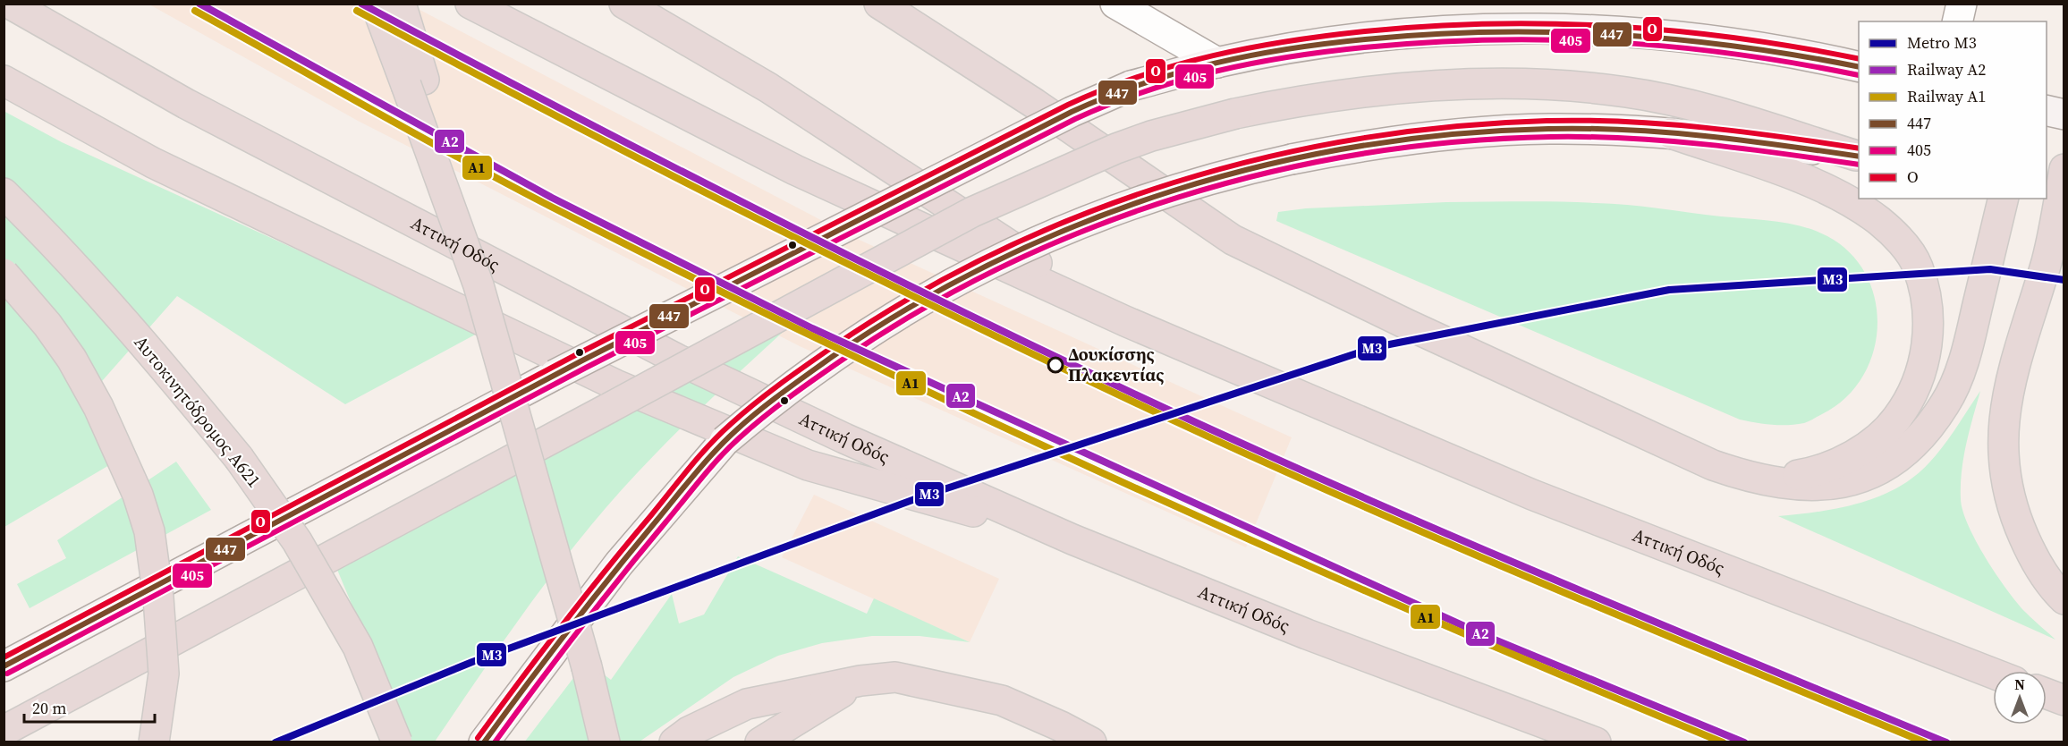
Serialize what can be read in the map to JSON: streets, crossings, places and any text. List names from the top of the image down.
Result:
{
  "streets": {
    "highway": ["Αττική Οδός", "Αυτοκινητόδρομος Α621"]
  },
  "places": ["Δουκίσσης Πλακεντίας"],
  "lines": [
    "rail line A2",
    "rail line A1",
    "transit line Ο",
    "transit line 447",
    "transit line 405",
    "metro line Μ3"
  ],
  "legend": [
    "Metro Μ3",
    "Railway A2",
    "Railway A1",
    "447",
    "405",
    "Ο"
  ],
  "scale_bar": "20 m",
  "north": "top"
}
